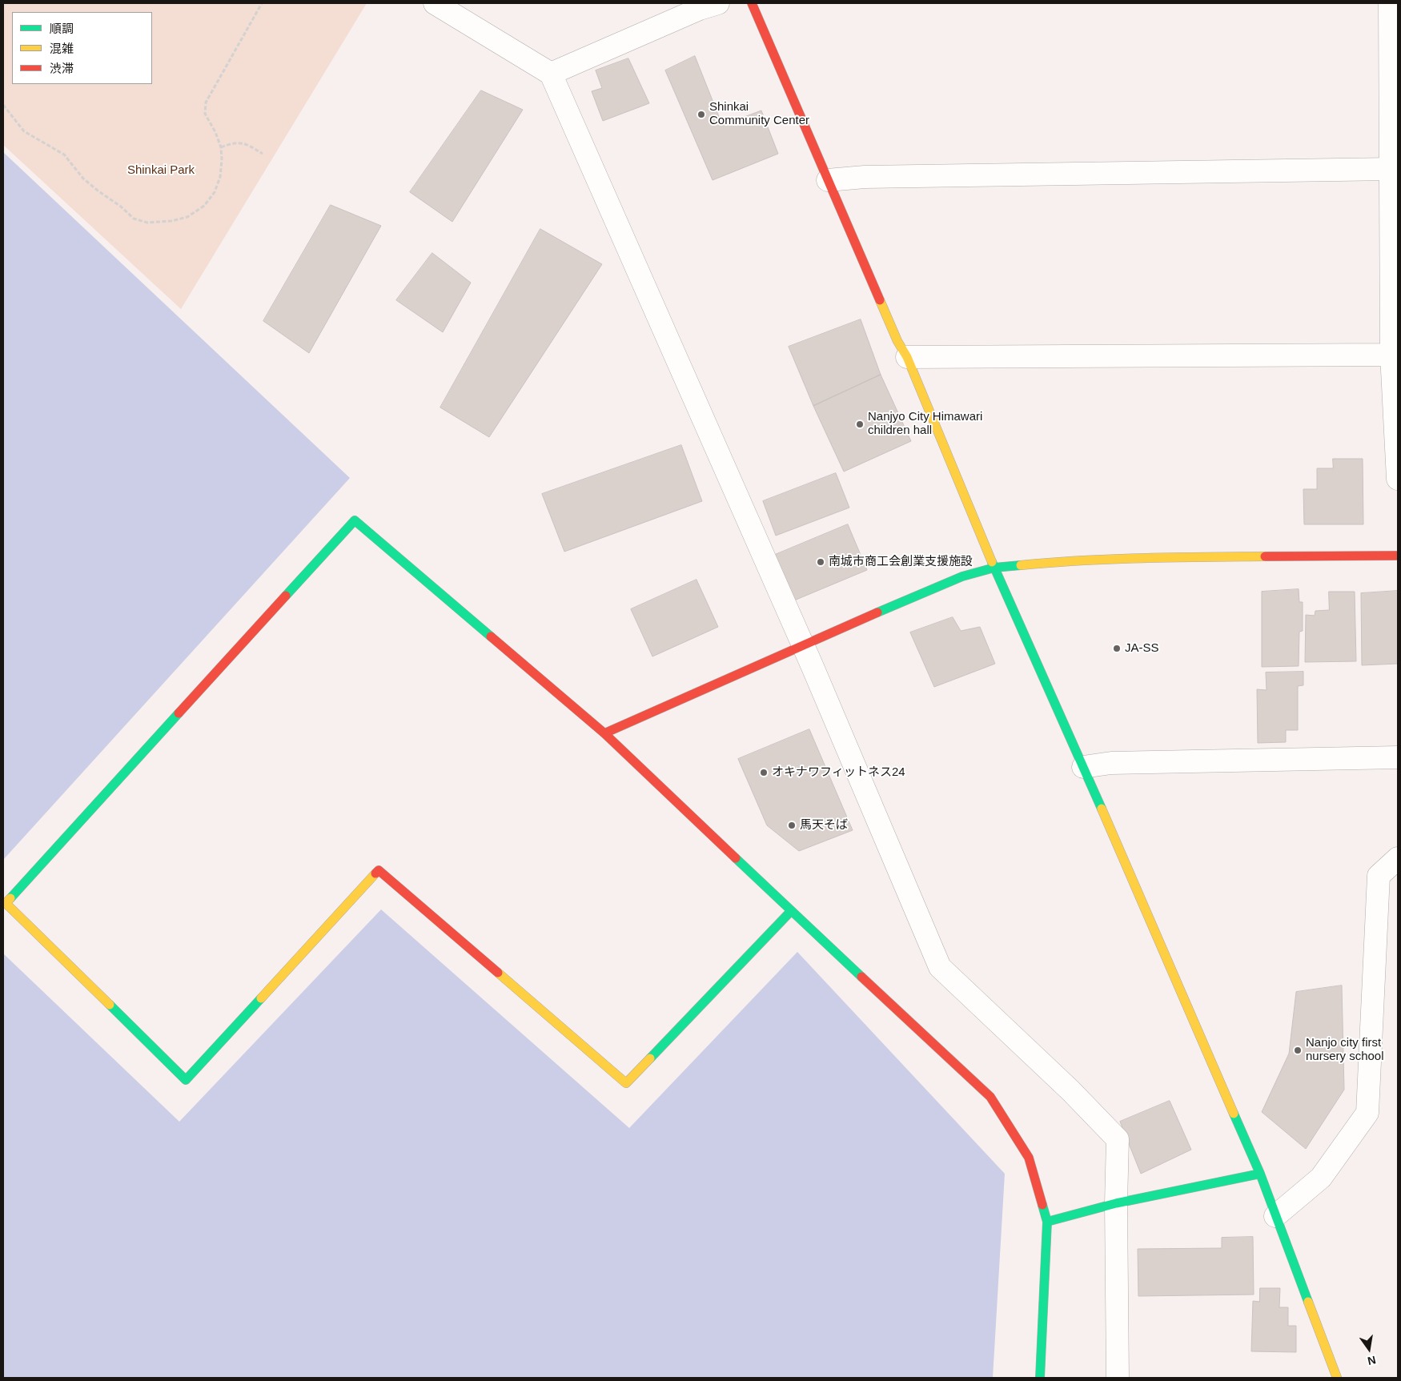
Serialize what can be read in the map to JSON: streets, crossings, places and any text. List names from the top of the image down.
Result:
{
  "parks": ["Shinkai Park"],
  "places": [
    "Shinkai Community Center",
    "Nanjyo City Himawari children hall",
    "南城市商工会創業支援施設",
    "JA-SS",
    "オキナワフィットネス24",
    "馬天そば",
    "Nanjo city first nursery school"
  ],
  "legend": ["順調", "混雑", "渋滞"],
  "north": "bottom"
}
